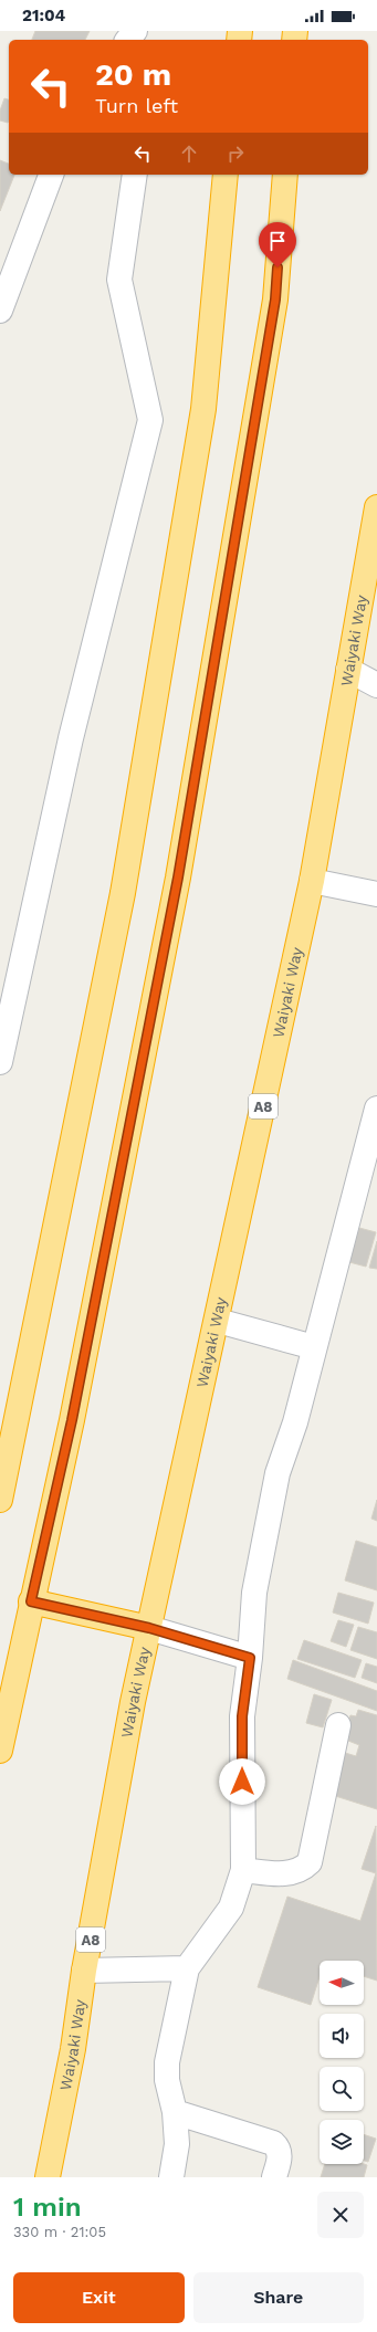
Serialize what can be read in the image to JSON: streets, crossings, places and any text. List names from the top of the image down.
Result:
{
  "streets": {
    "highway": ["Waiyaki Way", "A8"]
  },
  "north": "left",
  "page": {
    "status": "21:04",
    "turn": ["20 m", "Turn left"],
    "heading": ["1 min", "330 m · 21:05"],
    "buttons": ["Exit", "Share"]
  }
}
